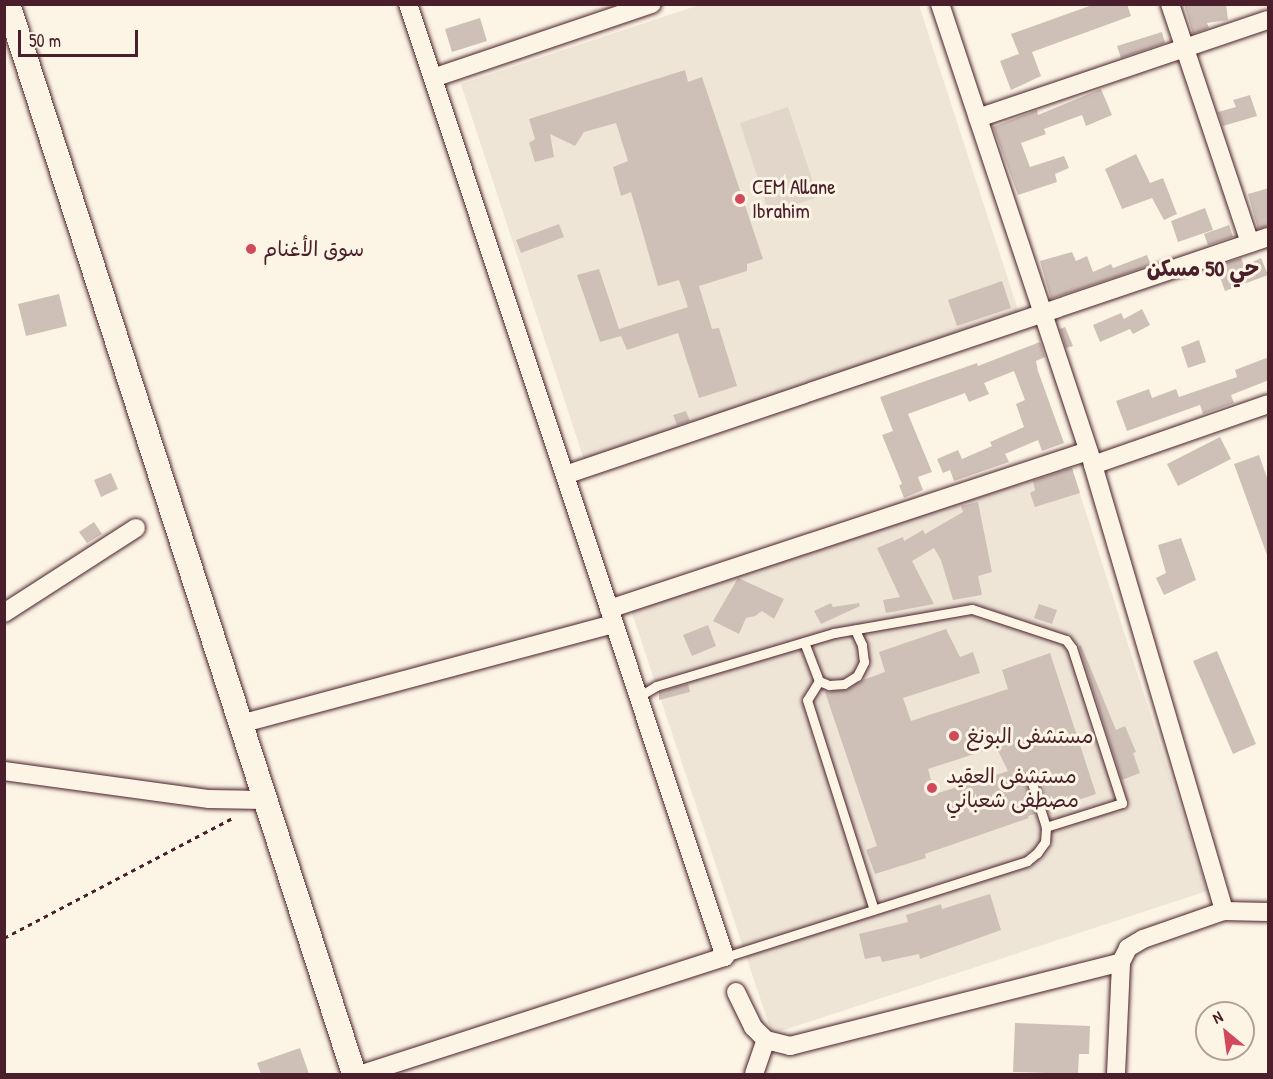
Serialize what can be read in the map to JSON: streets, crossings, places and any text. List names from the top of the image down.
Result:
{
  "districts": ["حي 50 مسكن"],
  "places": [
    "CEM Allane Ibrahim",
    "سوق الأغنام",
    "مستشفى البونغ",
    "مستشفى العقيد مصطفى شعباني"
  ],
  "scale_bar": "50 m",
  "north": "top left"
}
